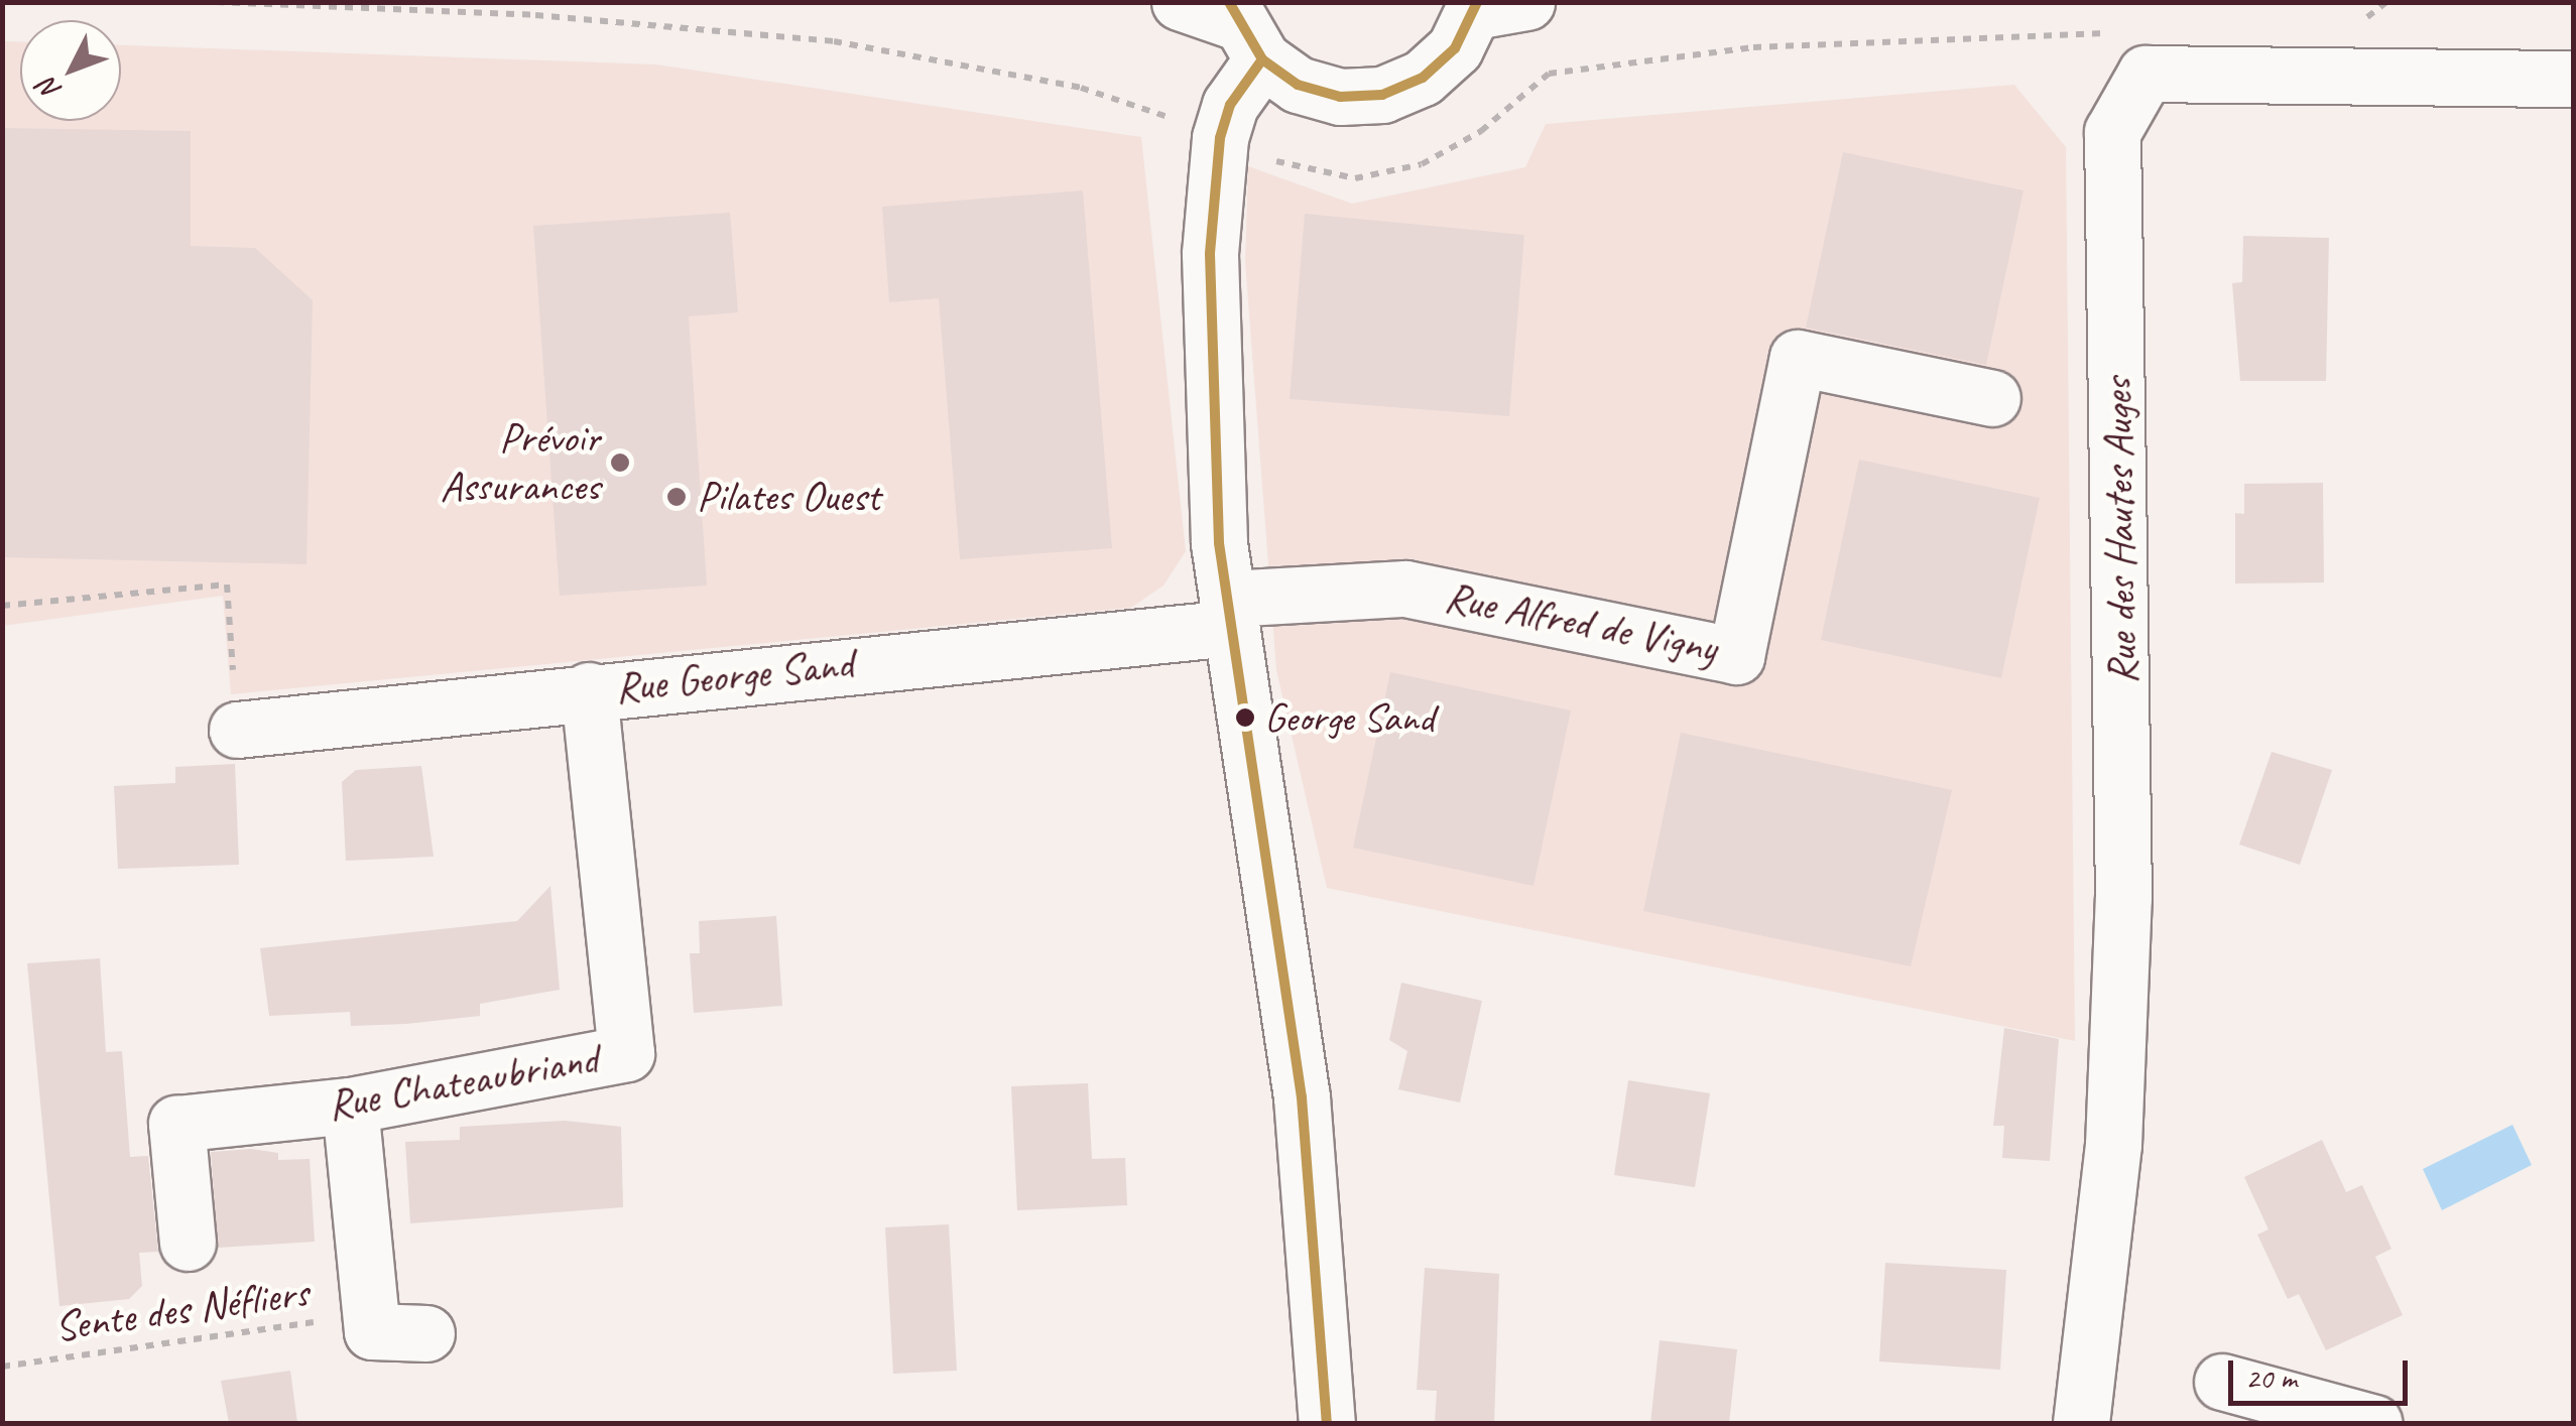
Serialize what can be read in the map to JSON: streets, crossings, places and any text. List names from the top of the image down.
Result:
{
  "streets": {
    "street": [
      "Rue des Hautes Auges",
      "Rue Alfred de Vigny",
      "Rue George Sand",
      "Rue Chateaubriand"
    ],
    "path": ["Sente des Néfliers"]
  },
  "crossings": [
    ["Rue Alfred de Vigny", "Rue George Sand"],
    ["Rue George Sand", "Rue Chateaubriand"]
  ],
  "places": ["Prévoir Assurances", "Pilates Ouest", "George Sand"],
  "scale_bar": "20 m",
  "north": "bottom left"
}
